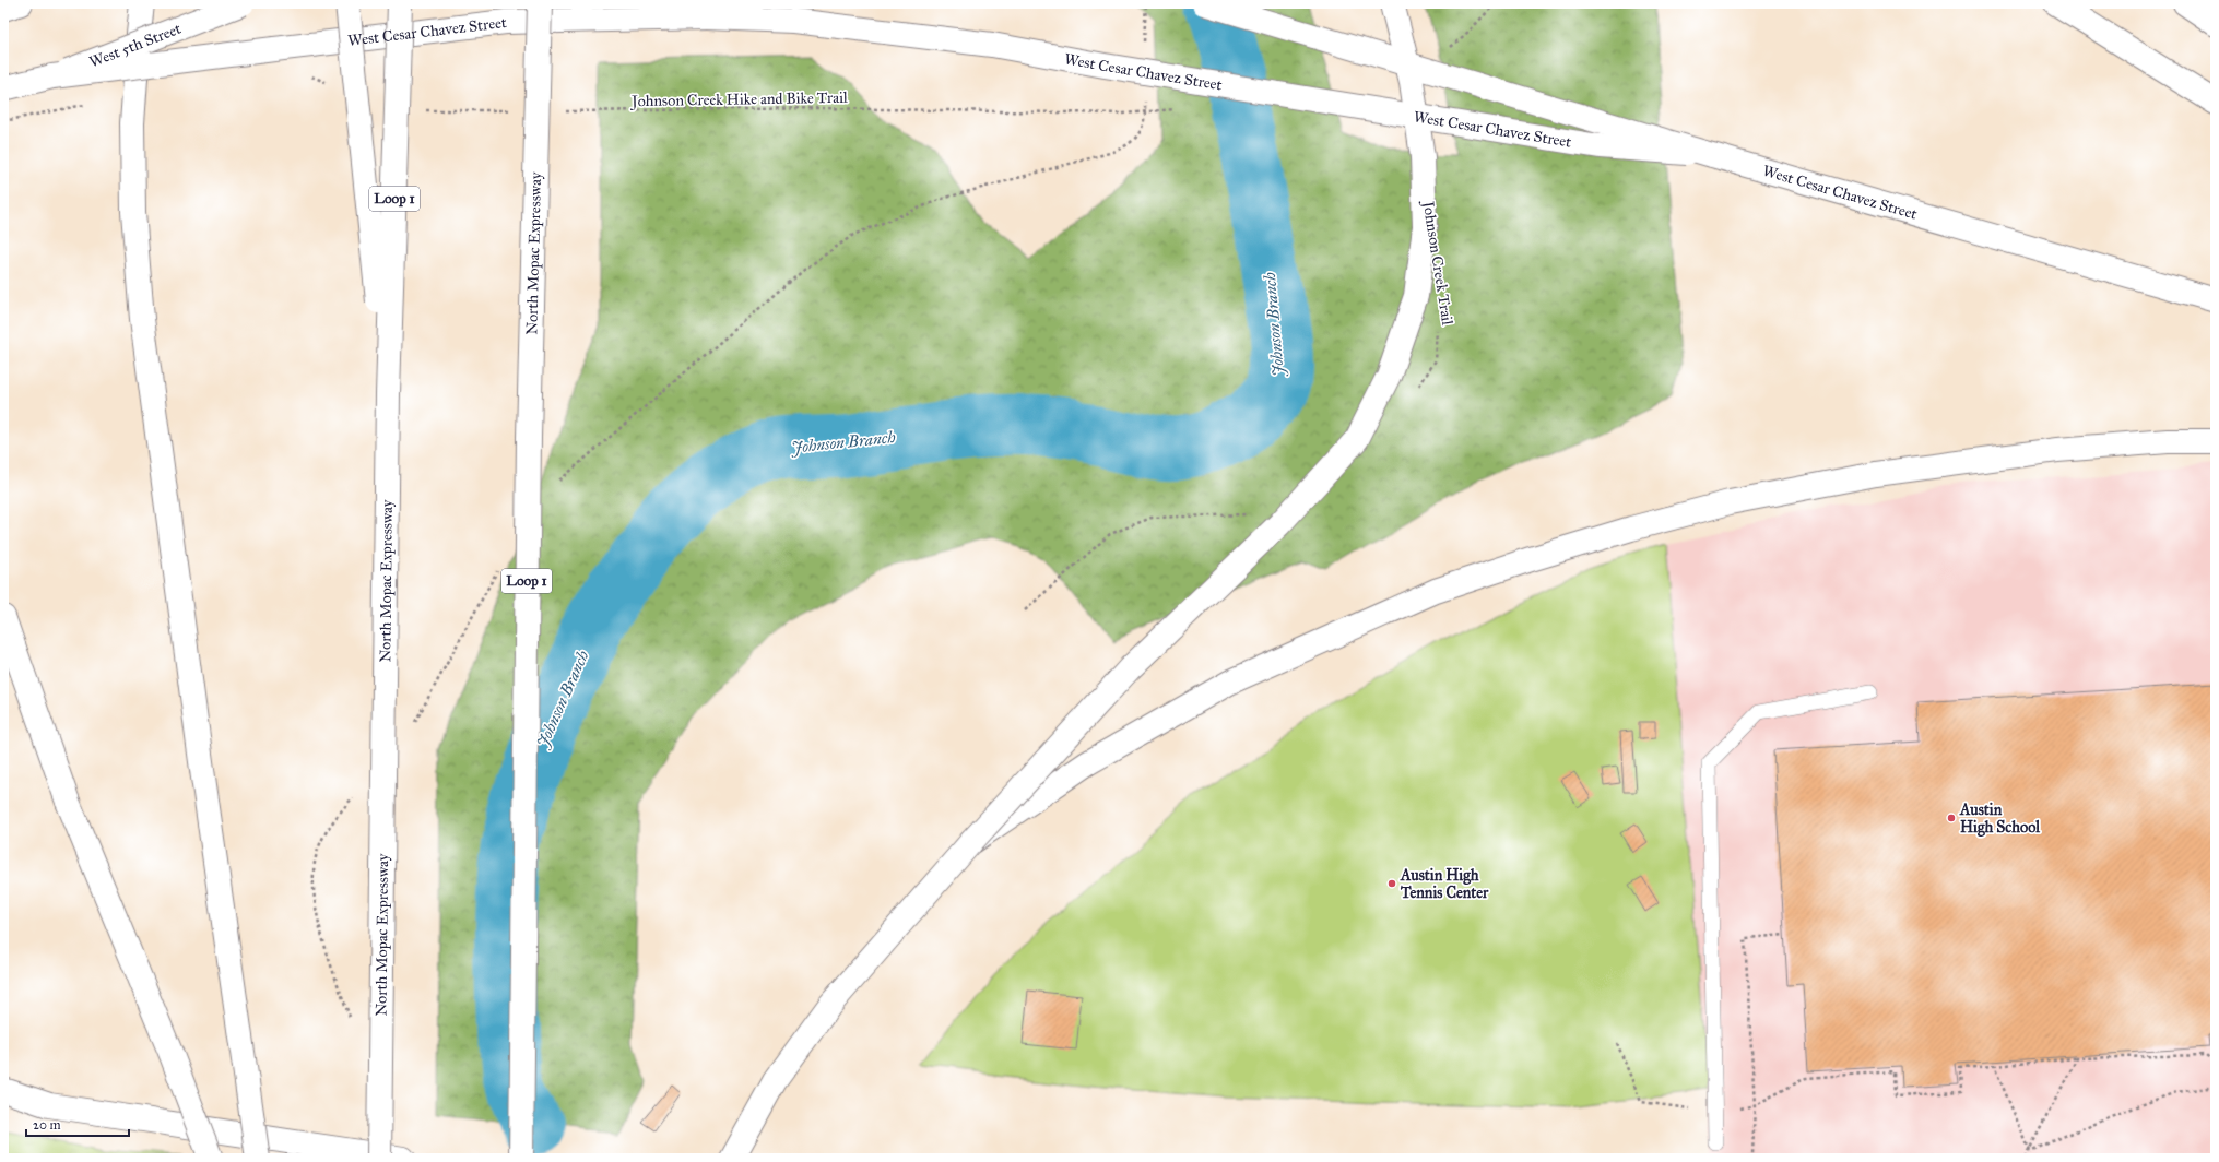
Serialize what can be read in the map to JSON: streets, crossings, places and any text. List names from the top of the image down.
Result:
{
  "streets": {
    "main road": [
      "West Cesar Chavez Street",
      "West 5th Street",
      "Loop 1",
      "North Mopac Expressway"
    ],
    "path": ["Johnson Creek Hike and Bike Trail", "Johnson Creek Trail"]
  },
  "crossings": [
    ["West Cesar Chavez Street", "West 5th Street"]
  ],
  "water": ["Johnson Branch"],
  "places": ["Austin High School", "Austin High Tennis Center"],
  "scale_bar": "20 m"
}
